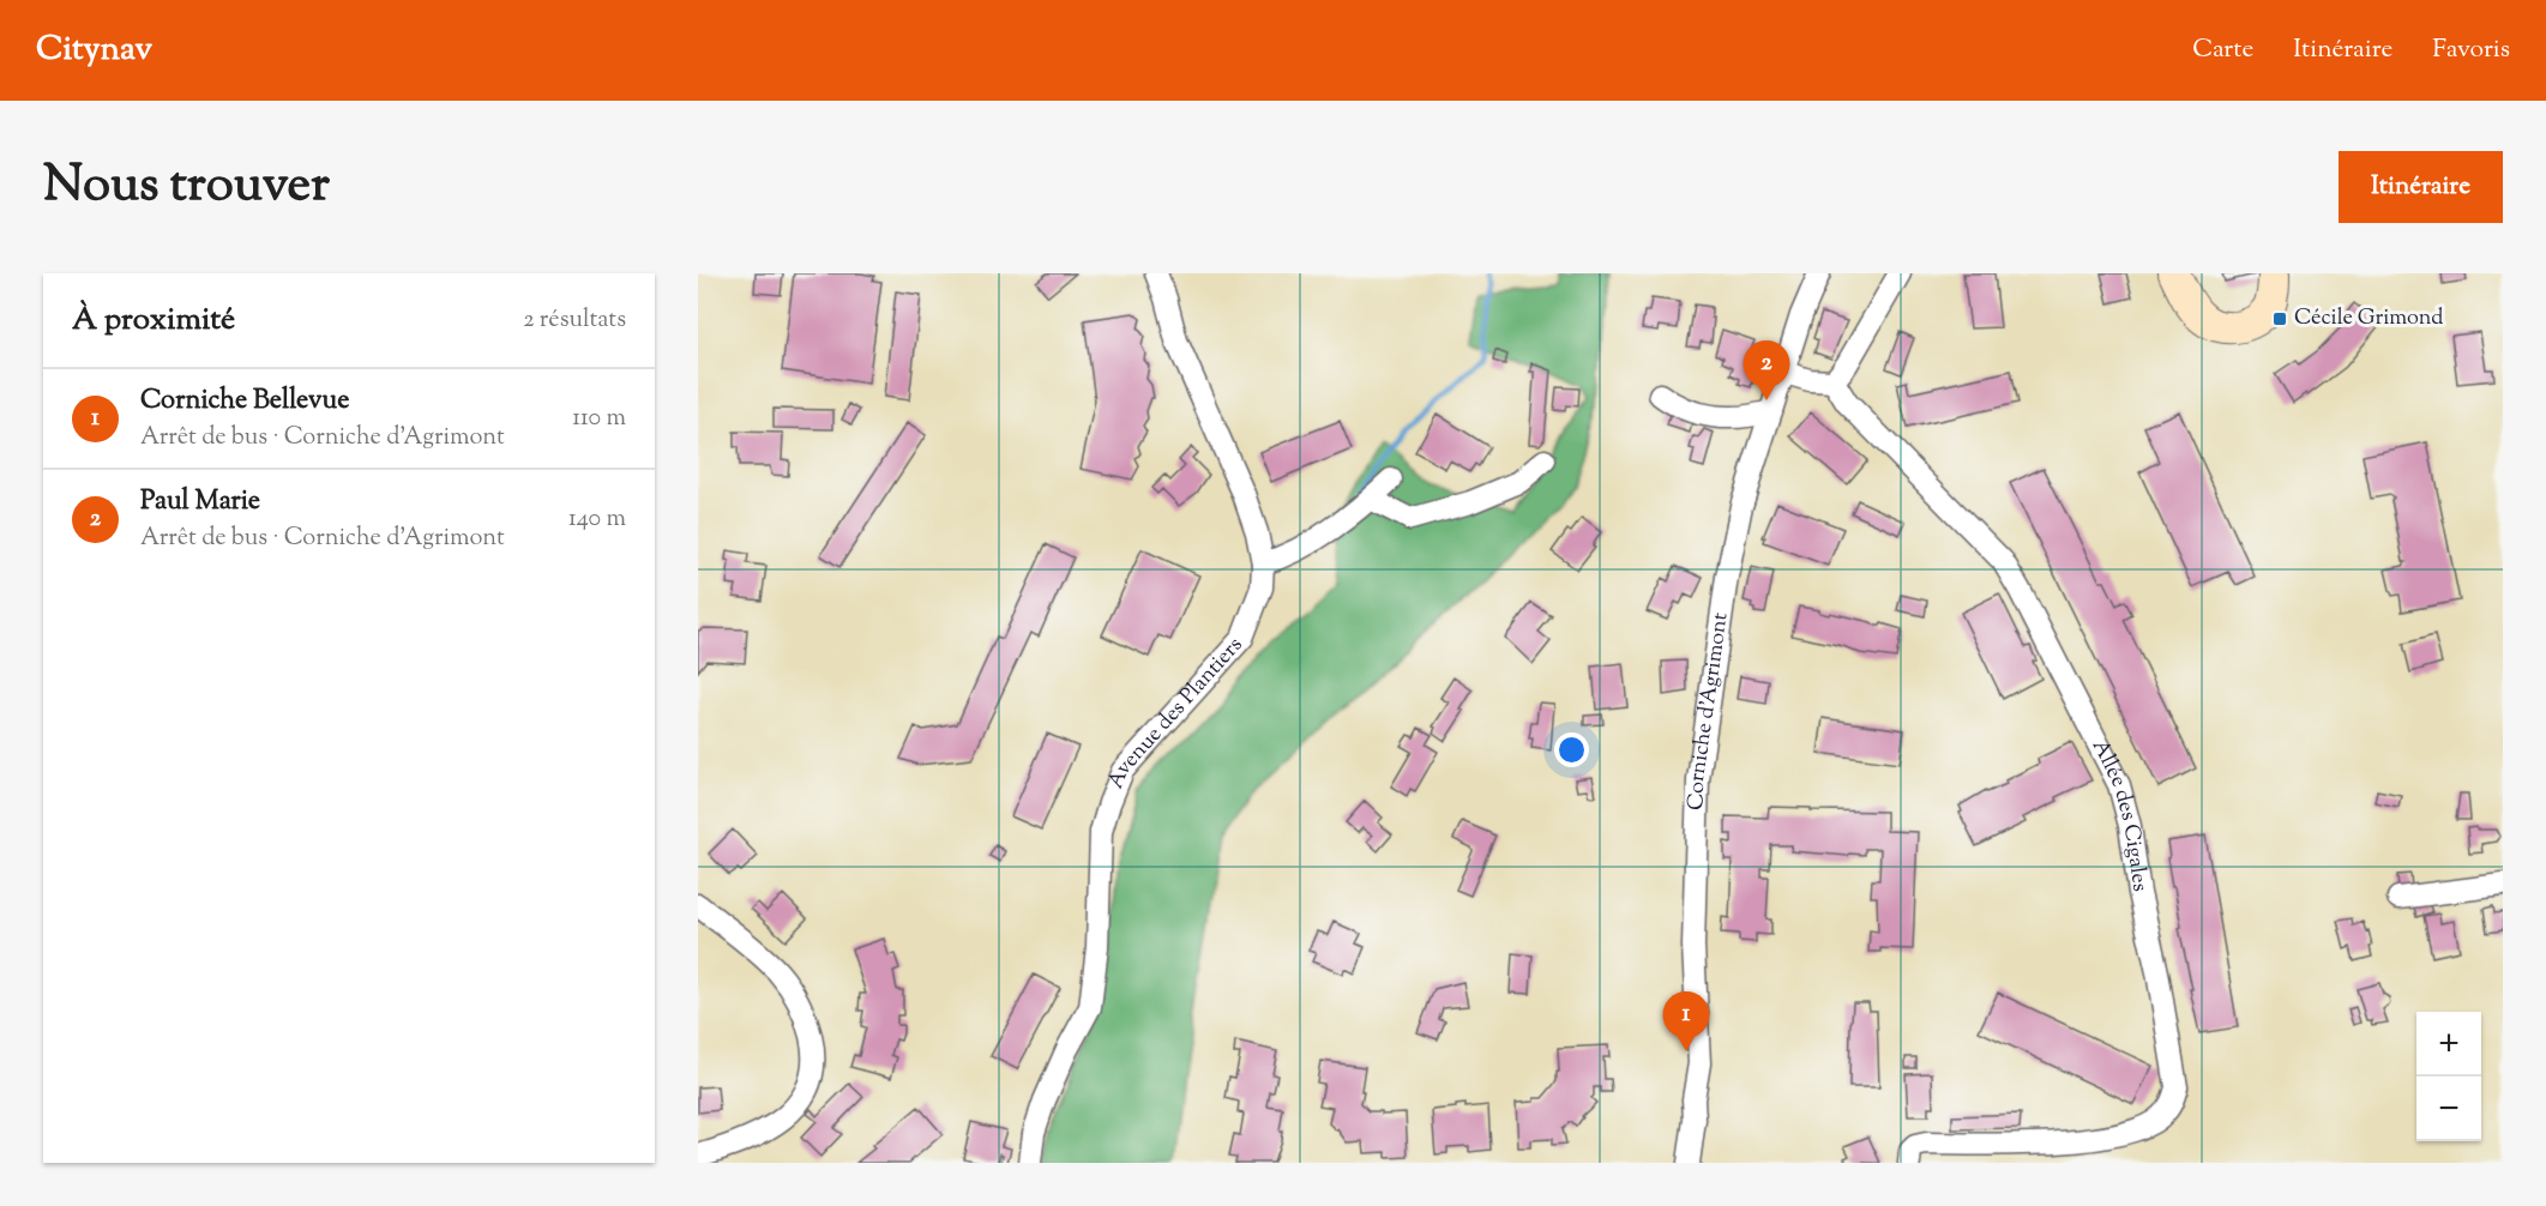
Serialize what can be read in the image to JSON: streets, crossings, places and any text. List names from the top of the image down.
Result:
{
  "streets": {
    "street": ["Corniche d'Agrimont", "Avenue des Plantiers", "Allée des Cigales"]
  },
  "places": {
    "transit": ["Cécile Grimond"]
  },
  "page": {
    "header": "Citynav",
    "nav": ["Carte", "Itinéraire", "Favoris"],
    "title": "Nous trouver",
    "buttons": "Itinéraire",
    "heading": ["À proximité", "2 résultats"],
    "pins": ["2", "1"],
    "list": [
      {
        "mark": "1",
        "name": "Corniche Bellevue",
        "note": "Arrêt de bus · Corniche d'Agrimont",
        "value": "110 m"
      },
      {
        "mark": "2",
        "name": "Paul Marie",
        "note": "Arrêt de bus · Corniche d'Agrimont",
        "value": "140 m"
      }
    ],
    "map_buttons": ["+", "−"]
  }
}
